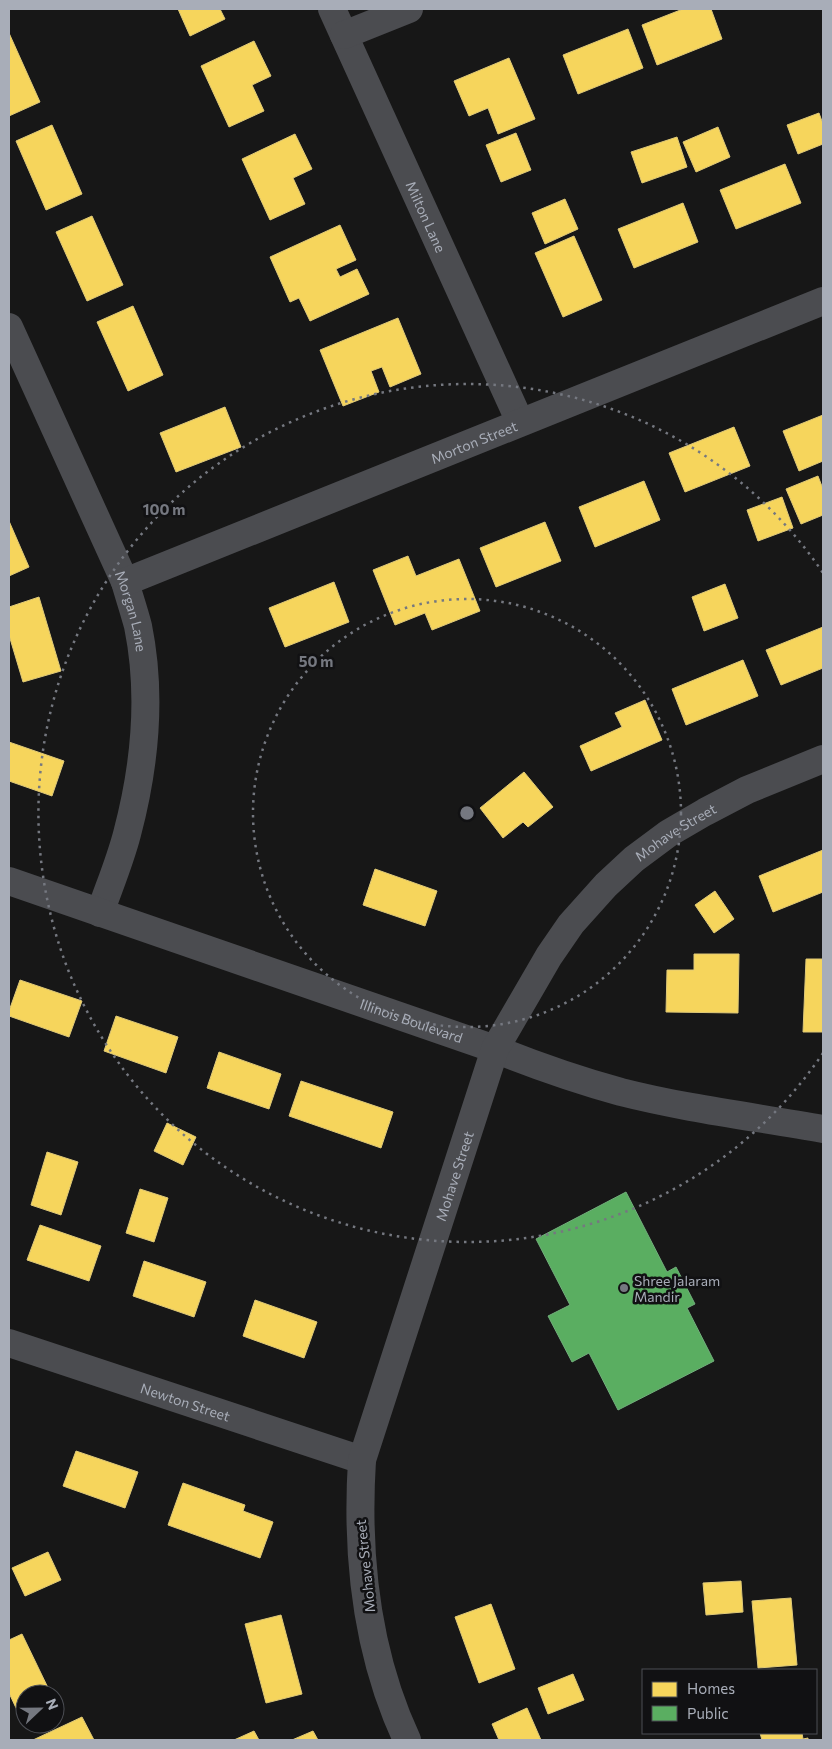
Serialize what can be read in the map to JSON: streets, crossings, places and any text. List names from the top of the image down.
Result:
{
  "streets": {
    "street": [
      "Milton Lane",
      "Morton Street",
      "Morgan Lane",
      "Mohave Street",
      "Illinois Boulevard",
      "Newton Street"
    ]
  },
  "crossings": [
    ["Milton Lane", "Morton Street"],
    ["Morton Street", "Morgan Lane"],
    ["Morgan Lane", "Illinois Boulevard"],
    ["Mohave Street", "Illinois Boulevard"],
    ["Mohave Street", "Newton Street"]
  ],
  "places": ["Shree Jalaram Mandir"],
  "legend": ["Homes", "Public"],
  "north": "right",
  "rings": ["100 m", "50 m"]
}
